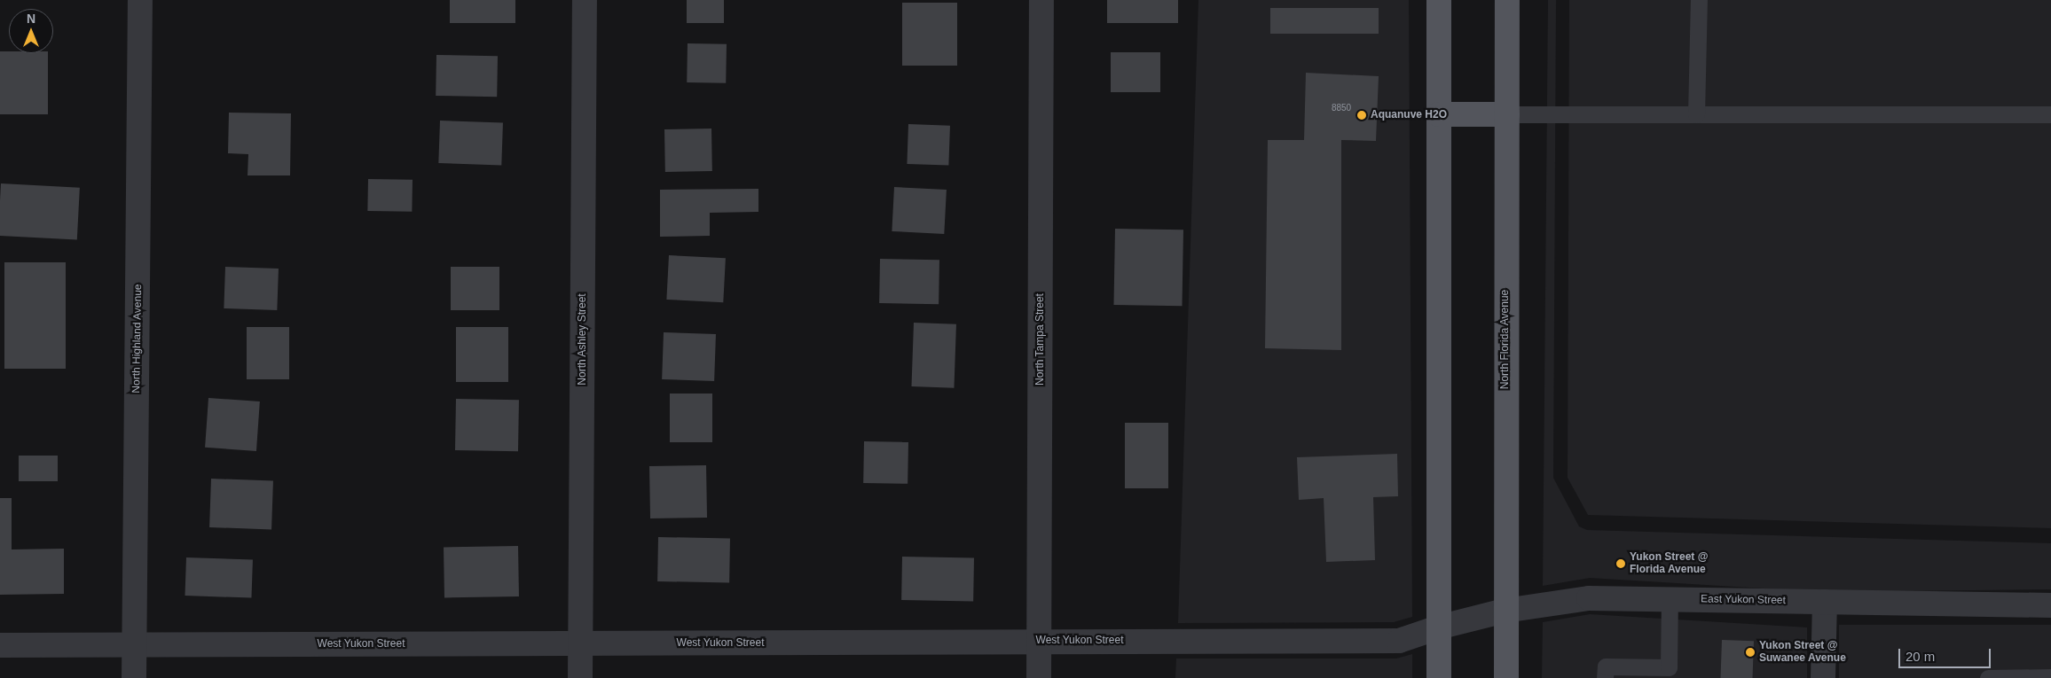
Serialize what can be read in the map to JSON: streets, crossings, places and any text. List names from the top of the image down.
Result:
{
  "streets": {
    "main road": ["North Florida Avenue"],
    "street": [
      "North Highland Avenue",
      "North Ashley Street",
      "North Tampa Street",
      "East Yukon Street",
      "West Yukon Street"
    ]
  },
  "crossings": [
    ["North Highland Avenue", "West Yukon Street"],
    ["North Ashley Street", "West Yukon Street"],
    ["North Tampa Street", "West Yukon Street"],
    ["North Florida Avenue", "East Yukon Street"],
    ["East Yukon Street", "West Yukon Street"]
  ],
  "places": ["Aquanuve H2O", "Yukon Street @ Florida Avenue", "Yukon Street @ Suwanee Avenue"],
  "house_numbers": ["8850"],
  "scale_bar": "20 m",
  "north": "top"
}
